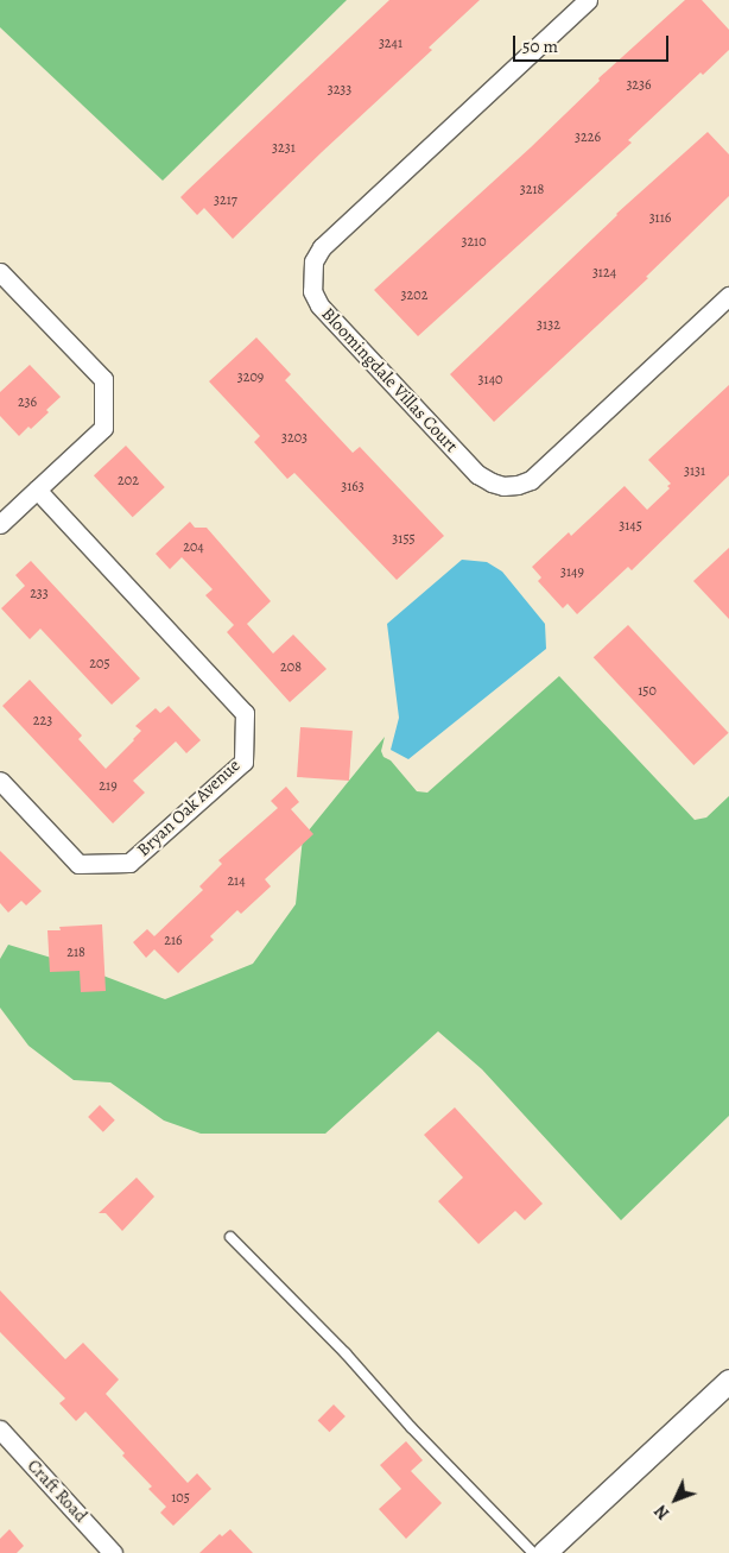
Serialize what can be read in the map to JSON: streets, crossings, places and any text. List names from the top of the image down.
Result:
{
  "streets": {
    "street": ["Bloomingdale Villas Court", "Bryan Oak Avenue", "Craft Road"]
  },
  "house_numbers": [
    "3241",
    "3236",
    "3233",
    "3226",
    "3231",
    "3218",
    "3217",
    "3116",
    "3210",
    "3124",
    "3202",
    "3132",
    "3209",
    "3140",
    "236",
    "3203",
    "3131",
    "202",
    "3163",
    "3145",
    "3155",
    "204",
    "3149",
    "233",
    "205",
    "208",
    "150",
    "223",
    "219",
    "214",
    "216",
    "218",
    "105"
  ],
  "scale_bar": "50 m",
  "north": "bottom left"
}
